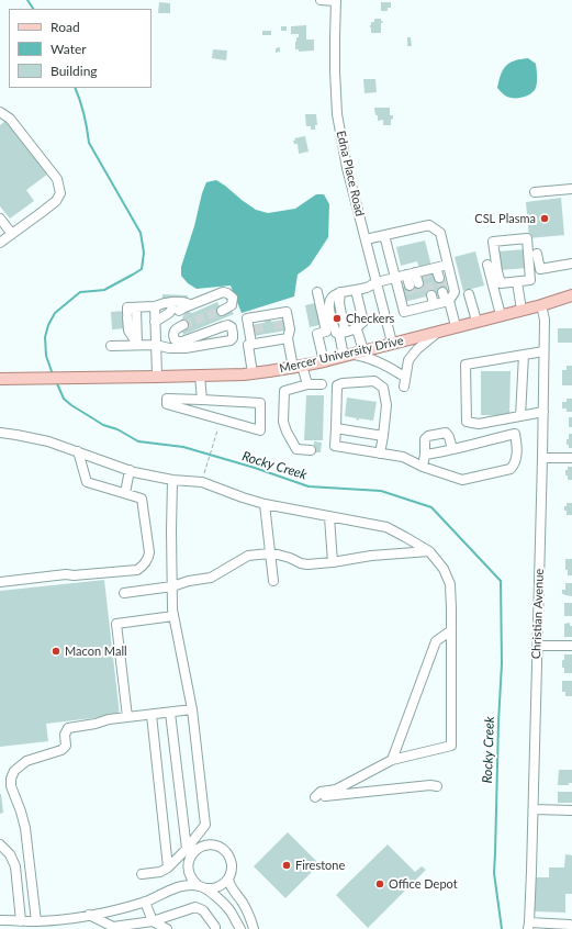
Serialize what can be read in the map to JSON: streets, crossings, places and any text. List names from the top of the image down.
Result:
{
  "streets": {
    "main road": ["Mercer University Drive"],
    "street": ["Edna Place Road", "Christian Avenue"]
  },
  "crossings": [
    ["Edna Place Road", "Mercer University Drive"],
    ["Mercer University Drive", "Christian Avenue"]
  ],
  "water": ["Rocky Creek"],
  "places": [
    "CSL Plasma",
    "Checkers",
    "Macon Mall",
    "Firestone",
    "Office Depot"
  ],
  "legend": ["Road", "Water", "Building"]
}
